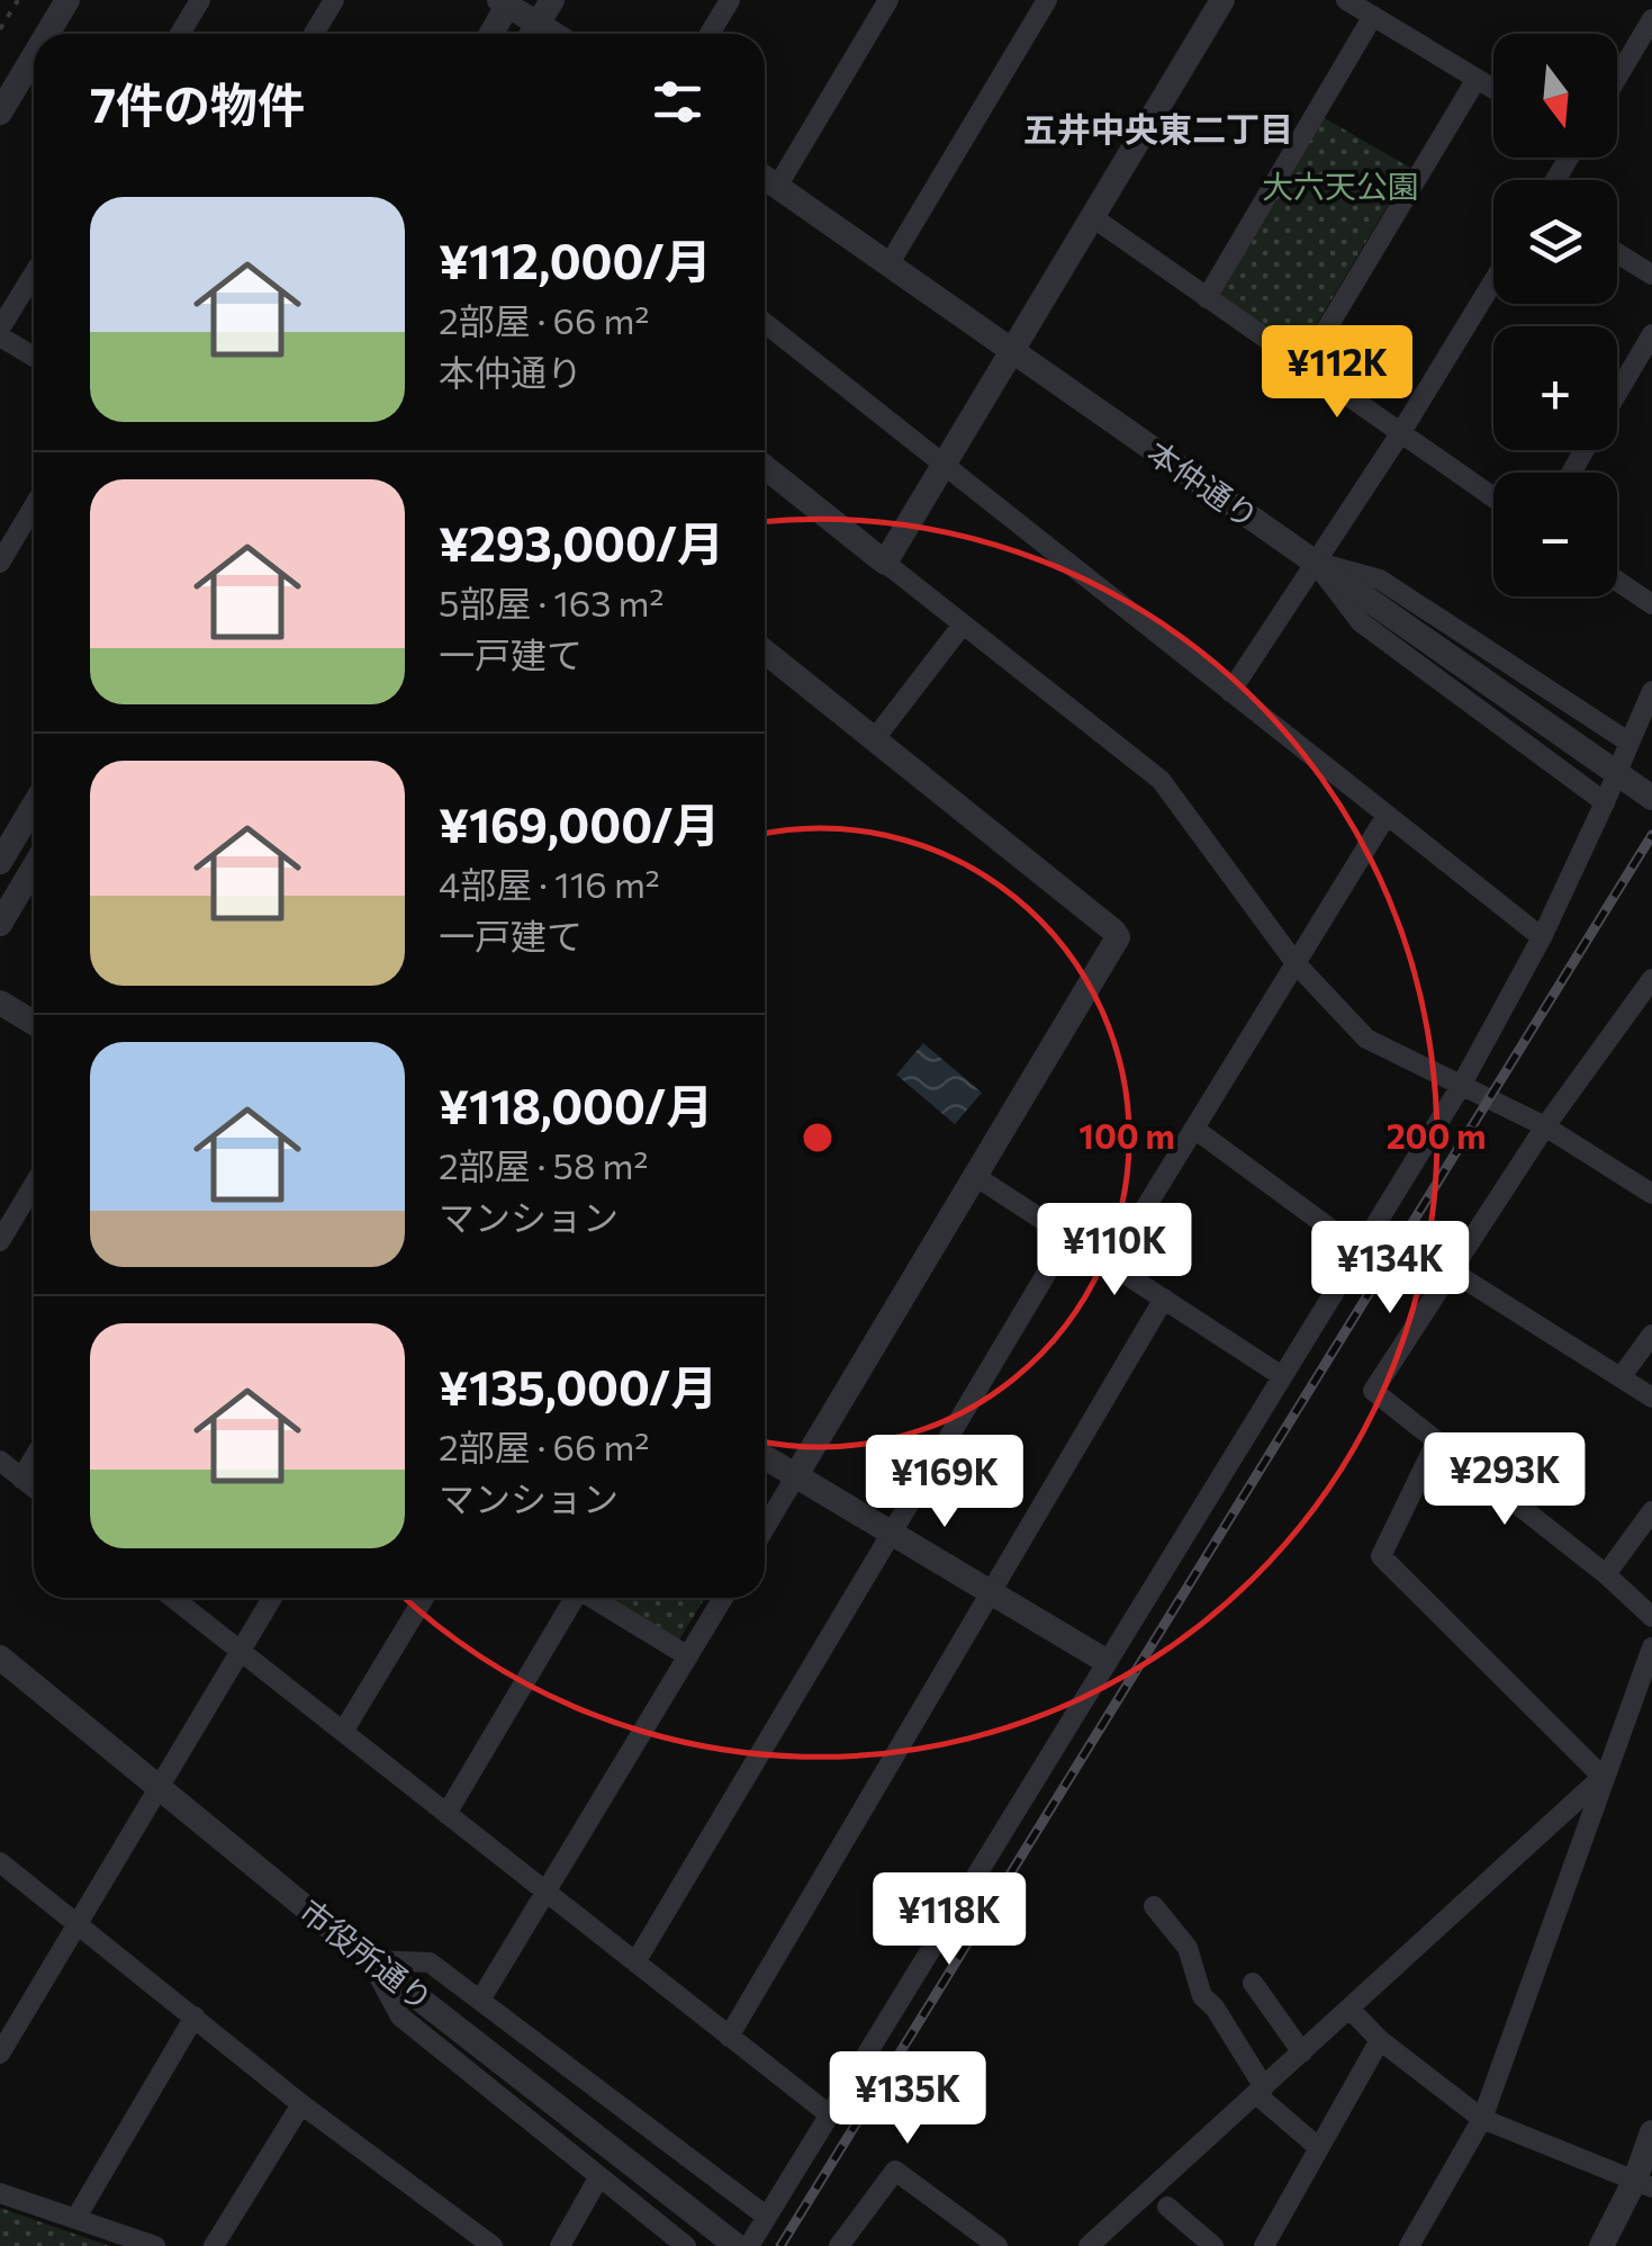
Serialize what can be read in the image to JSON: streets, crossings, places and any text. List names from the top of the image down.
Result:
{
  "streets": {
    "street": ["本仲通り", "市役所通り"]
  },
  "districts": ["五井中央東二丁目"],
  "parks": ["大六天公園"],
  "north": "bottom",
  "page": {
    "map_buttons": ["+", "−"],
    "heading": "7件の物件",
    "list": [
      {
        "name": "¥112,000/月",
        "note": "2部屋 · 66 m² · 本仲通り"
      },
      {
        "name": "¥293,000/月",
        "note": "5部屋 · 163 m² · 一戸建て"
      },
      {
        "name": "¥169,000/月",
        "note": "4部屋 · 116 m² · 一戸建て"
      },
      {
        "name": "¥118,000/月",
        "note": "2部屋 · 58 m² · マンション"
      },
      {
        "name": "¥135,000/月",
        "note": "2部屋 · 66 m² · マンション"
      }
    ],
    "price": [
      "¥112K",
      "¥110K",
      "¥134K",
      "¥293K",
      "¥169K",
      "¥118K",
      "¥135K"
    ]
  },
  "rings": ["100 m", "200 m"]
}
